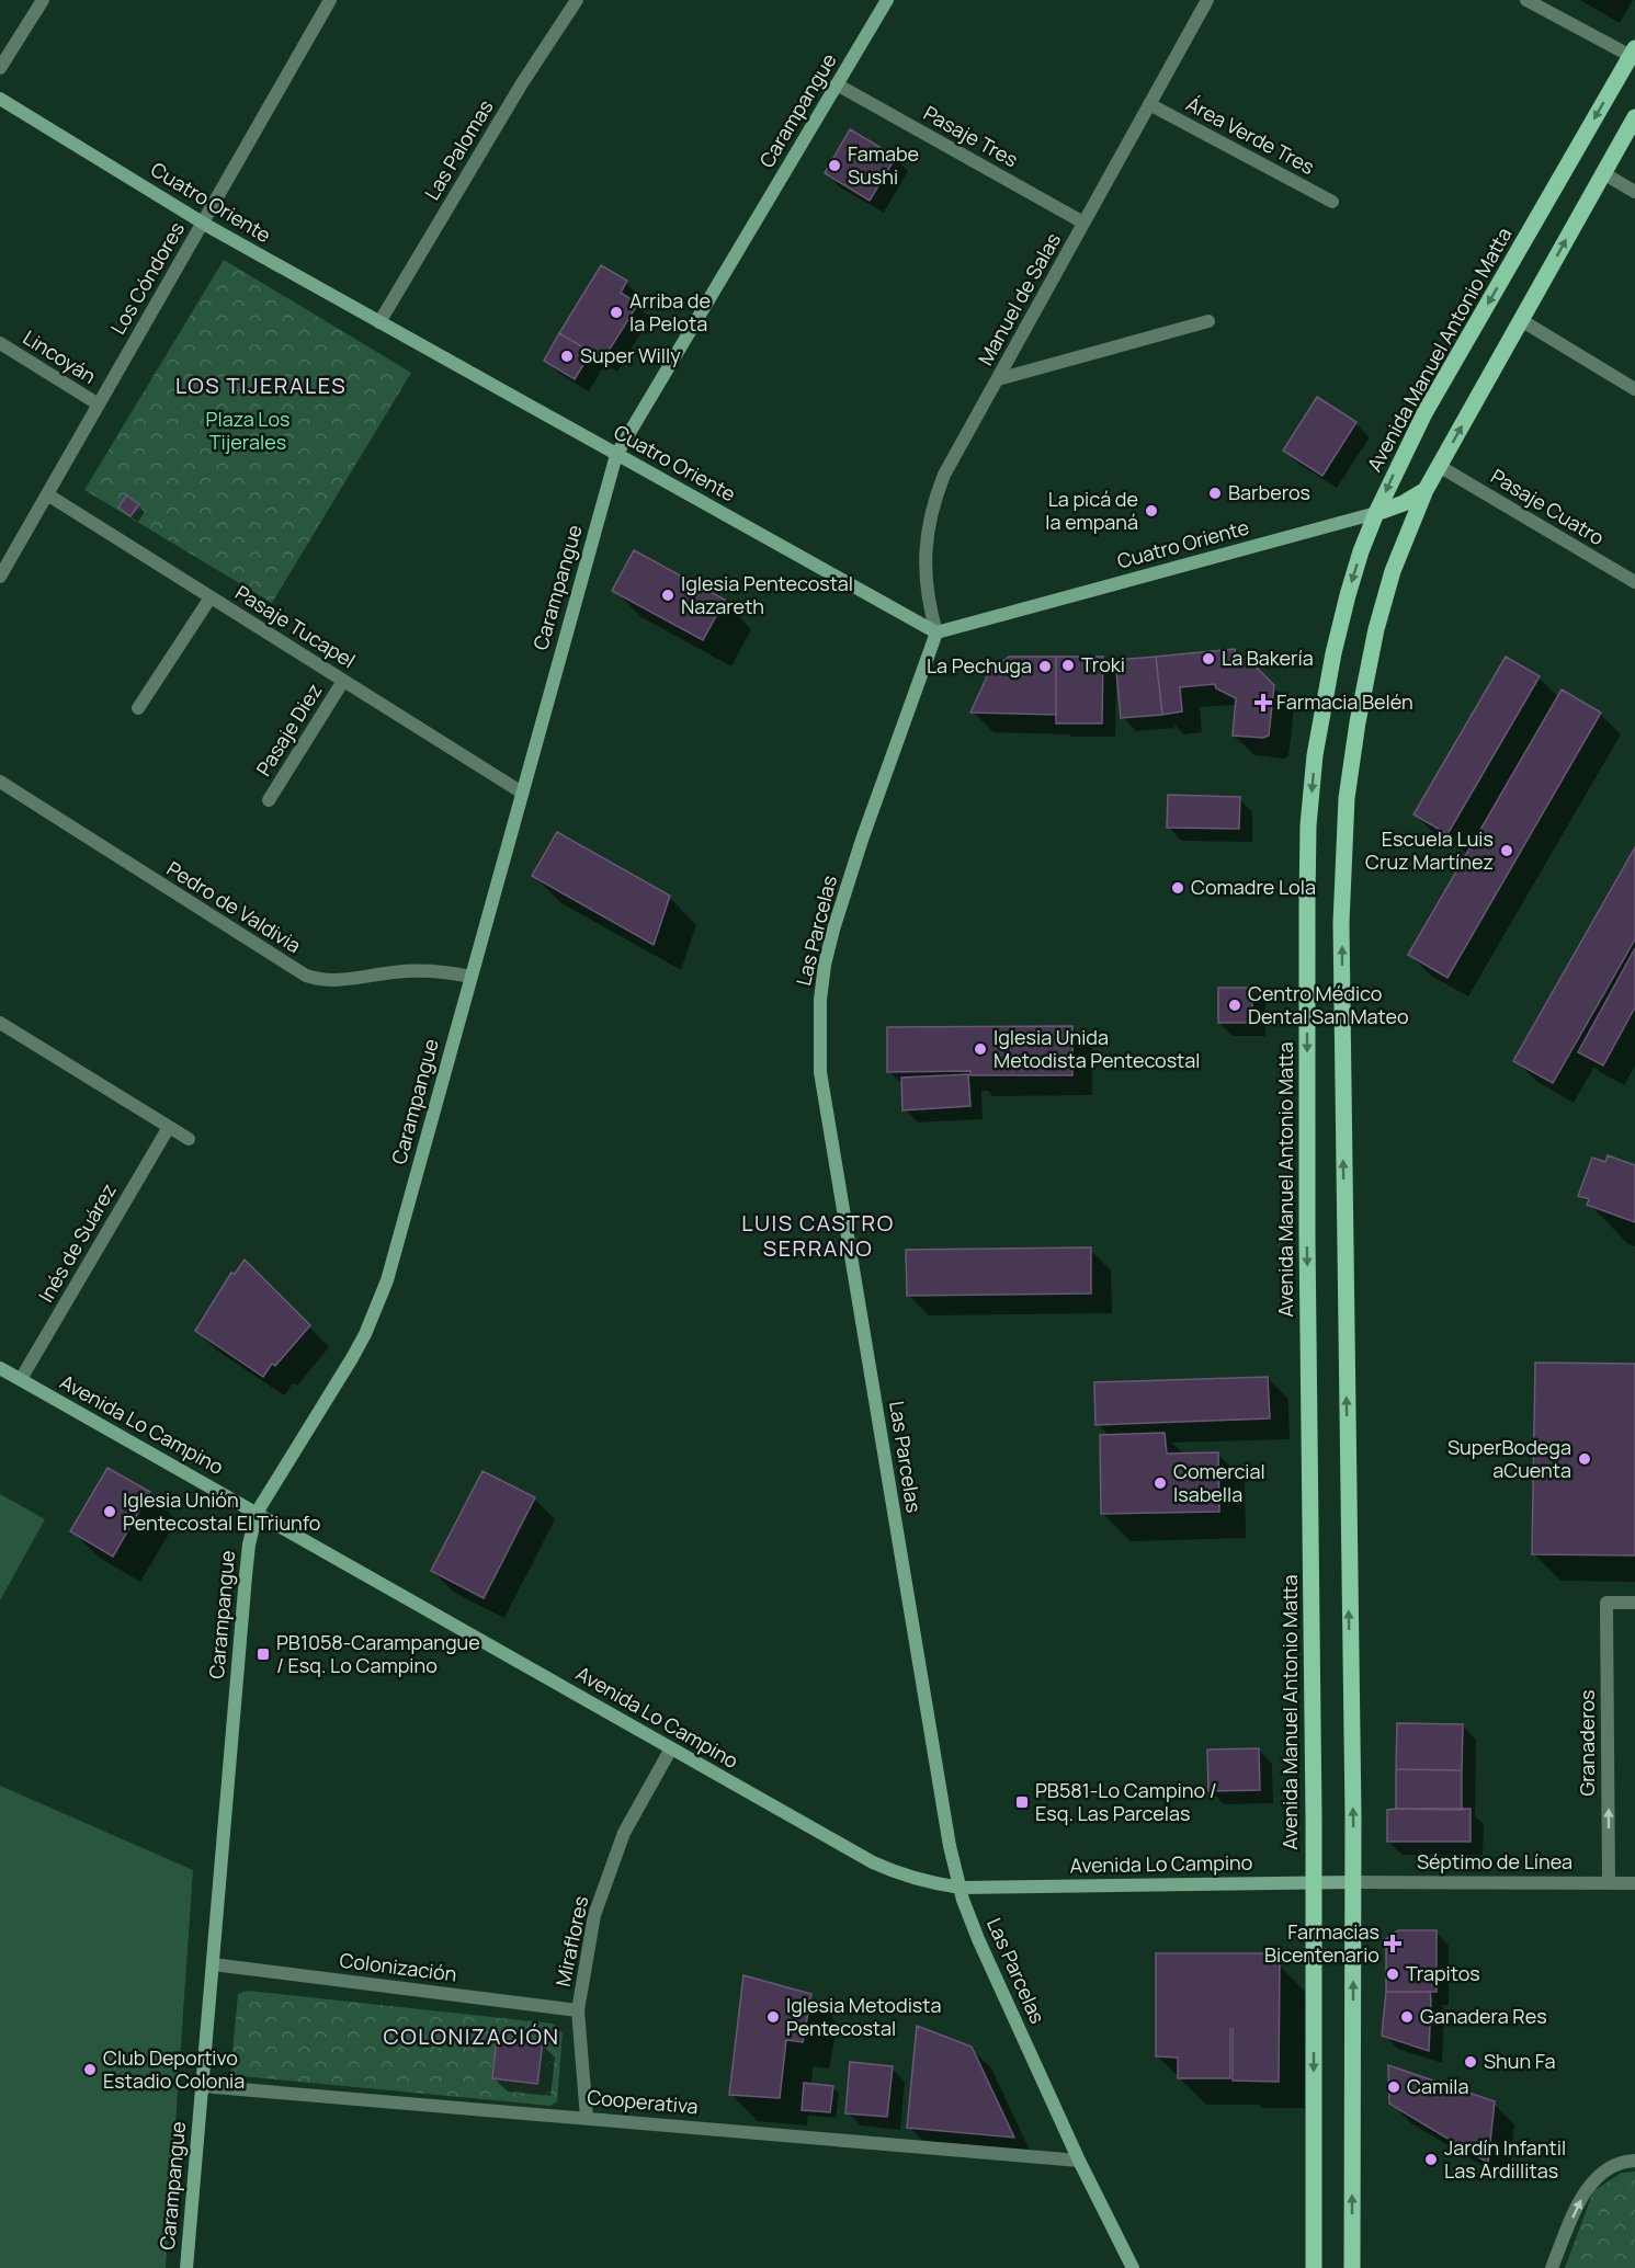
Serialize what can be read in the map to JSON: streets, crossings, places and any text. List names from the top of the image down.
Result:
{
  "streets": {
    "main road": ["Avenida Manuel Antonio Matta"],
    "street": [
      "Carampangue",
      "Área Verde Tres",
      "Pasaje Tres",
      "Las Palomas",
      "Cuatro Oriente",
      "Los Cóndores",
      "Manuel de Salas",
      "Lincoyán",
      "Pasaje Cuatro",
      "Pasaje Tucapel",
      "Pasaje Diez",
      "Pedro de Valdivia",
      "Las Parcelas",
      "Inés de Suárez",
      "Avenida Lo Campino",
      "Granaderos",
      "Séptimo de Línea",
      "Miraflores",
      "Colonización",
      "Cooperativa"
    ]
  },
  "crossings": [
    ["Carampangue", "Pasaje Tres"],
    ["Carampangue", "Cuatro Oriente"],
    ["Carampangue", "Pasaje Tucapel"],
    ["Carampangue", "Pedro de Valdivia"],
    ["Carampangue", "Avenida Lo Campino"],
    ["Carampangue", "Colonización"],
    ["Carampangue", "Cooperativa"],
    ["Área Verde Tres", "Manuel de Salas"],
    ["Pasaje Tres", "Manuel de Salas"],
    ["Las Palomas", "Cuatro Oriente"],
    ["Cuatro Oriente", "Los Cóndores"],
    ["Cuatro Oriente", "Manuel de Salas"],
    ["Cuatro Oriente", "Avenida Manuel Antonio Matta"],
    ["Cuatro Oriente", "Las Parcelas"],
    ["Los Cóndores", "Lincoyán"],
    ["Los Cóndores", "Pasaje Tucapel"],
    ["Manuel de Salas", "Las Parcelas"],
    ["Avenida Manuel Antonio Matta", "Avenida Lo Campino"],
    ["Pasaje Tucapel", "Pasaje Diez"],
    ["Las Parcelas", "Avenida Lo Campino"],
    ["Las Parcelas", "Cooperativa"],
    ["Inés de Suárez", "Avenida Lo Campino"],
    ["Avenida Lo Campino", "Séptimo de Línea"],
    ["Avenida Lo Campino", "Miraflores"],
    ["Granaderos", "Séptimo de Línea"],
    ["Miraflores", "Colonización"],
    ["Miraflores", "Cooperativa"]
  ],
  "one_way": ["Granaderos"],
  "districts": ["LOS TIJERALES", "LUIS CASTRO SERRANO", "COLONIZACIÓN"],
  "parks": ["Plaza Los Tijerales"],
  "places": {
    "other": [
      "Famabe Sushi",
      "Arriba de la Pelota",
      "Super Willy",
      "Barberos",
      "La picá de la empaná",
      "Iglesia Pentecostal Nazareth",
      "La Bakería",
      "Troki",
      "La Pechuga",
      "Escuela Luis Cruz Martínez",
      "Comadre Lola",
      "Centro Médico Dental San Mateo",
      "Iglesia Unida Metodista Pentecostal",
      "SuperBodega aCuenta",
      "Comercial Isabella",
      "Iglesia Unión Pentecostal El Triunfo",
      "Trapitos",
      "Iglesia Metodista Pentecostal",
      "Ganadera Res",
      "Shun Fa",
      "Club Deportivo Estadio Colonia",
      "Camila",
      "Jardín Infantil Las Ardillitas"
    ],
    "health": ["Farmacia Belén", "Farmacias Bicentenario"],
    "transit": ["PB1058-Carampangue / Esq. Lo Campino", "PB581-Lo Campino / Esq. Las Parcelas"]
  }
}
